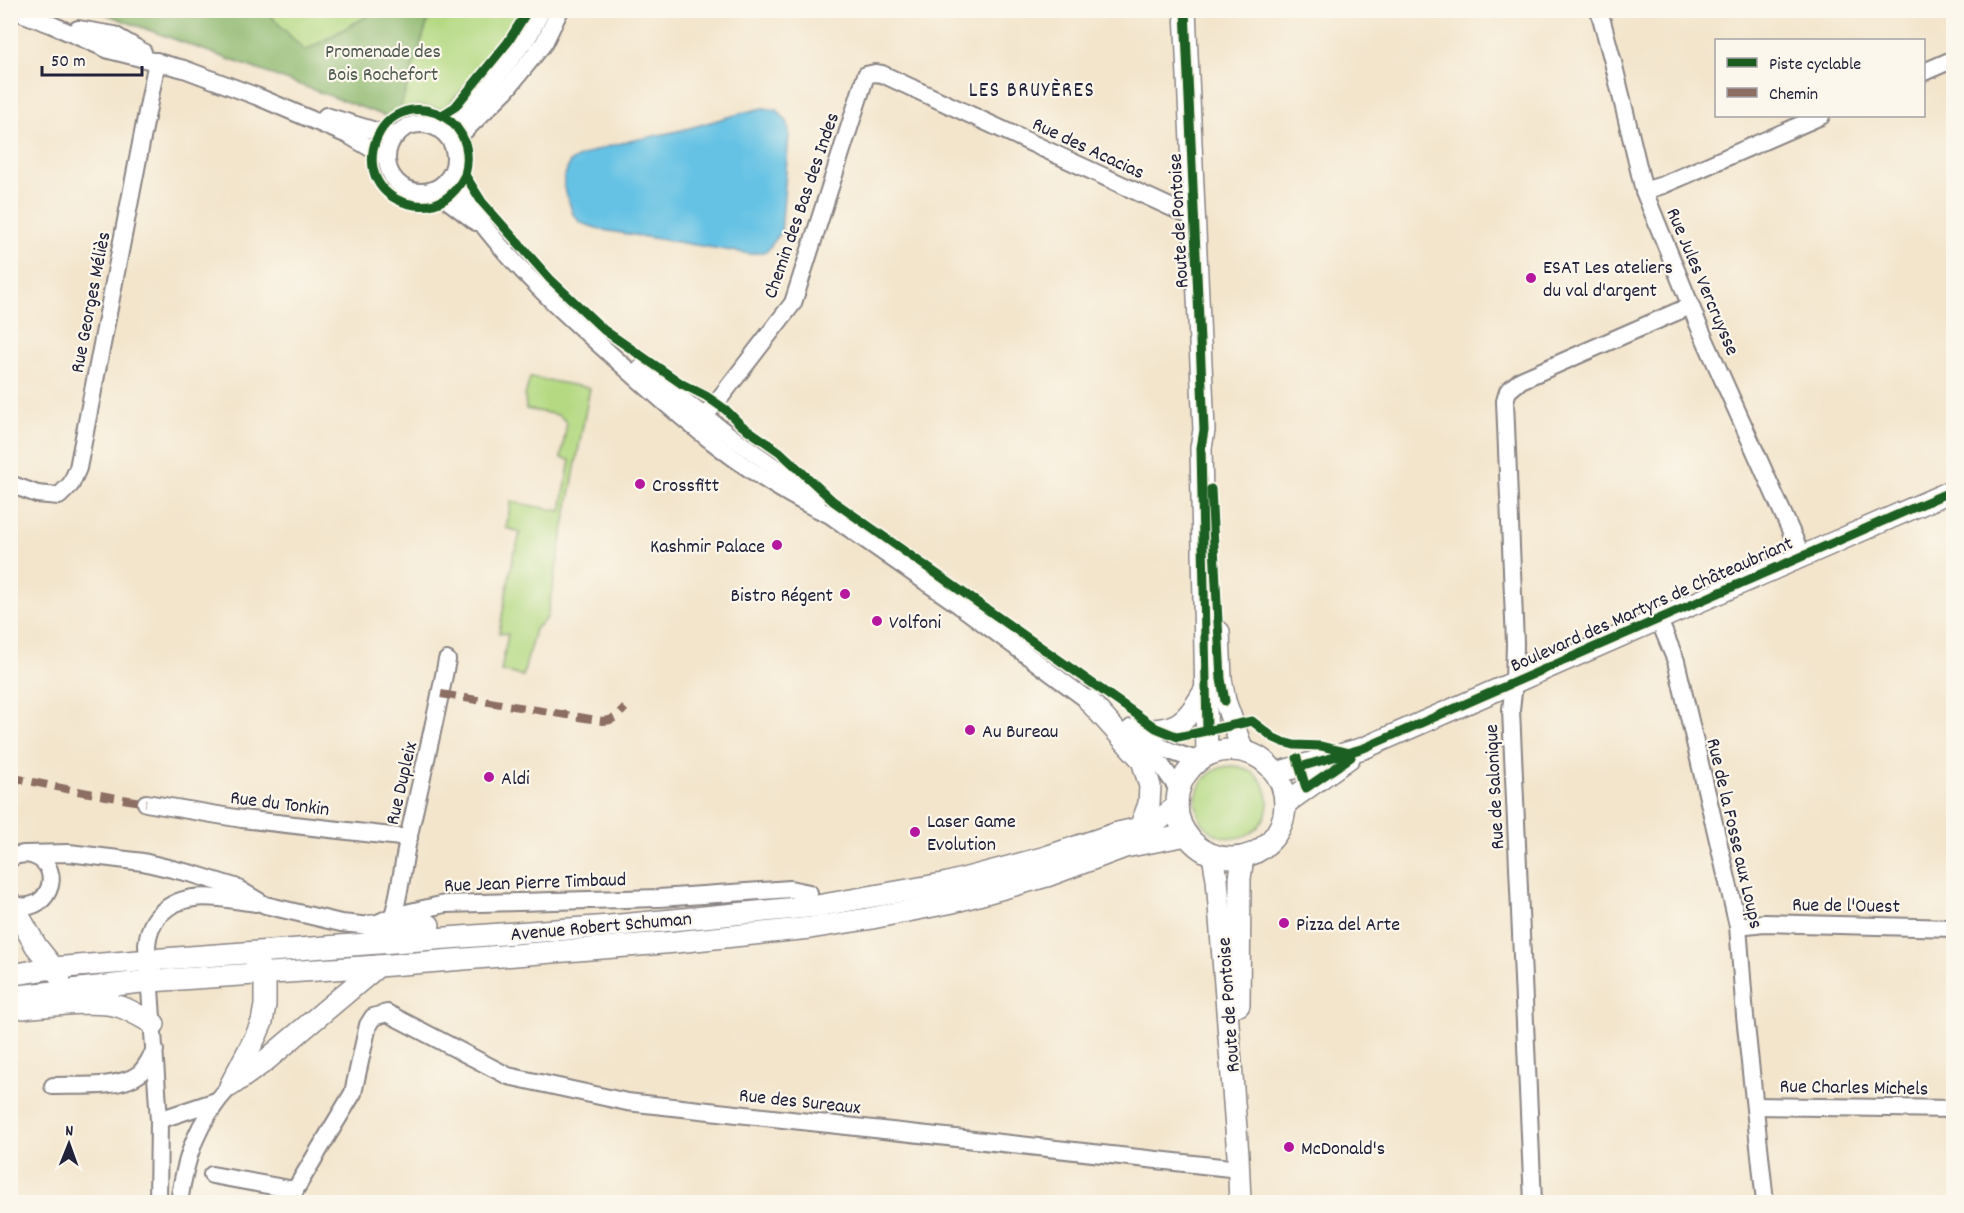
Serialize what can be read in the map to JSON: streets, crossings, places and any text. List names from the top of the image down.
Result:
{
  "streets": {
    "main road": ["Route de Pontoise", "Boulevard des Martyrs de Châteaubriant", "Avenue Robert Schuman"],
    "street": [
      "Rue des Acacias",
      "Chemin des Bas des Indes",
      "Rue Jules Vercruysse",
      "Rue Georges Méliès",
      "Rue Dupleix",
      "Rue de Salonique",
      "Rue du Tonkin",
      "Rue de la Fosse aux Loups",
      "Rue Jean Pierre Timbaud",
      "Rue de l'Ouest",
      "Rue Charles Michels",
      "Rue des Sureaux"
    ]
  },
  "crossings": [
    ["Rue des Acacias", "Chemin des Bas des Indes"],
    ["Rue des Acacias", "Route de Pontoise"],
    ["Route de Pontoise", "Boulevard des Martyrs de Châteaubriant"],
    ["Route de Pontoise", "Avenue Robert Schuman"],
    ["Route de Pontoise", "Rue des Sureaux"],
    ["Rue Jules Vercruysse", "Boulevard des Martyrs de Châteaubriant"],
    ["Rue Jules Vercruysse", "Rue de Salonique"],
    ["Boulevard des Martyrs de Châteaubriant", "Rue de Salonique"],
    ["Boulevard des Martyrs de Châteaubriant", "Rue de la Fosse aux Loups"],
    ["Boulevard des Martyrs de Châteaubriant", "Avenue Robert Schuman"],
    ["Rue Dupleix", "Rue du Tonkin"],
    ["Rue Dupleix", "Rue Jean Pierre Timbaud"],
    ["Rue de la Fosse aux Loups", "Rue de l'Ouest"],
    ["Rue de la Fosse aux Loups", "Rue Charles Michels"],
    ["Rue Jean Pierre Timbaud", "Avenue Robert Schuman"]
  ],
  "districts": ["LES BRUYÈRES"],
  "parks": ["Promenade des Bois Rochefort"],
  "places": [
    "ESAT Les ateliers du val d'argent",
    "Crossfitt",
    "Kashmir Palace",
    "Bistro Régent",
    "Volfoni",
    "Au Bureau",
    "Aldi",
    "Laser Game Evolution",
    "Pizza del Arte",
    "McDonald's"
  ],
  "legend": ["Piste cyclable", "Chemin"],
  "scale_bar": "50 m",
  "north": "top"
}
